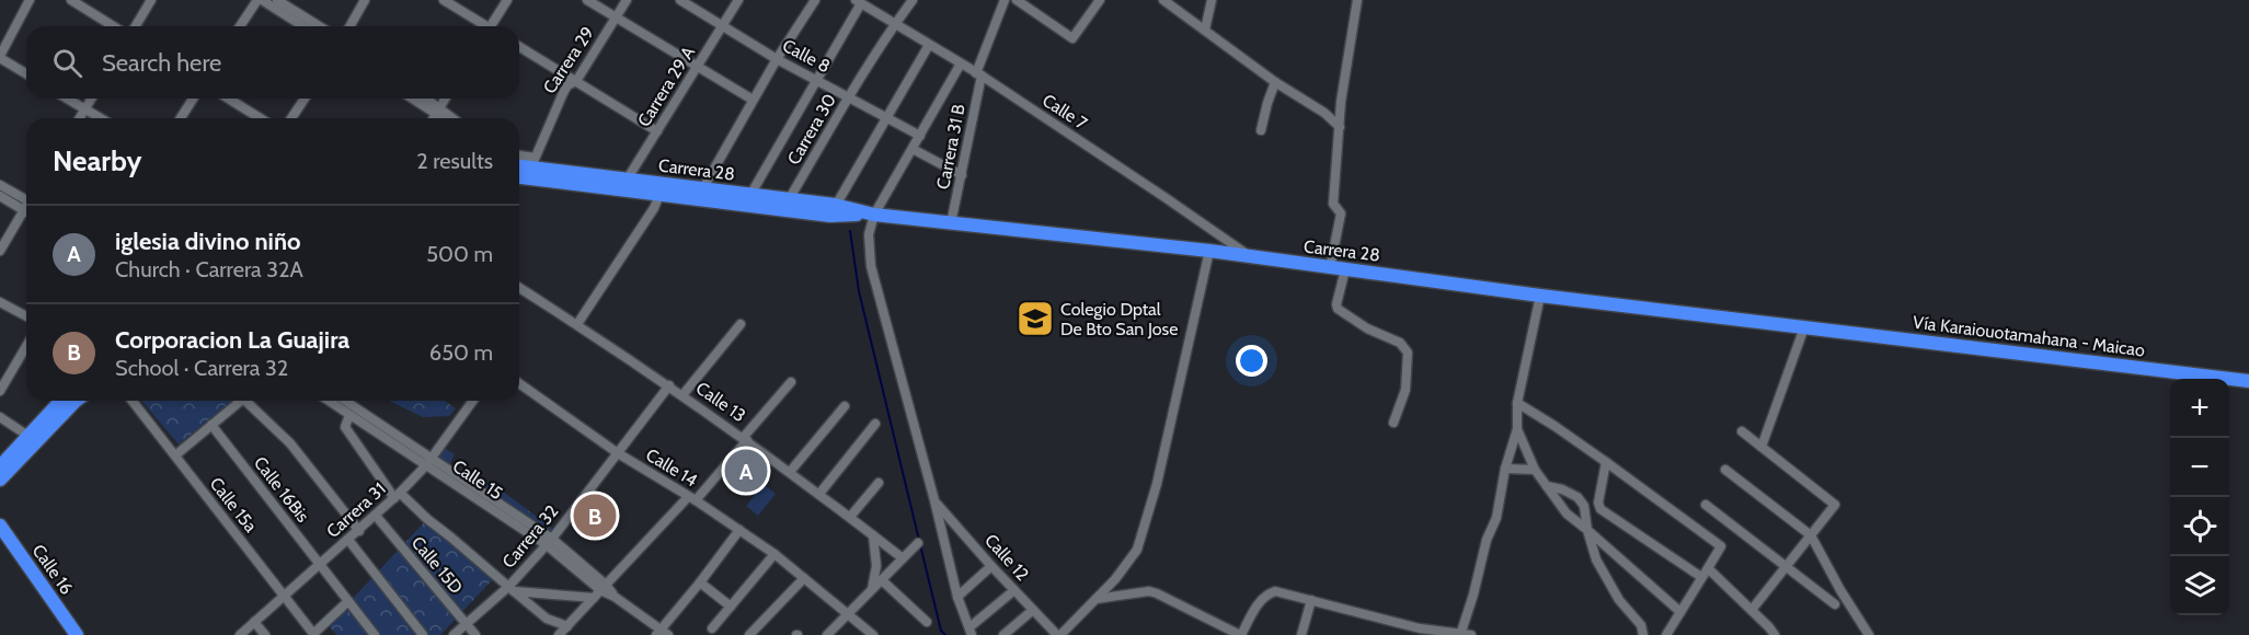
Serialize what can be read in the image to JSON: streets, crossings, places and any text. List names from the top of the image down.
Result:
{
  "streets": {
    "highway": ["Carrera 28", "Vía Karaiouotamahana - Maicao", "Calle 16"],
    "street": [
      "Calle 8",
      "Carrera 29",
      "Carrera 29 A",
      "Calle 7",
      "Carrera 30",
      "Carrera 31 B",
      "Calle 13",
      "Calle 14",
      "Calle 15",
      "Calle 16Bis",
      "Calle 15a",
      "Carrera 31",
      "Carrera 32",
      "Calle 12",
      "Calle 15D"
    ]
  },
  "crossings": [
    ["Calle 8", "Carrera 29 A"],
    ["Calle 8", "Carrera 30"],
    ["Carrera 29", "Carrera 28"],
    ["Carrera 29 A", "Carrera 28"],
    ["Calle 7", "Carrera 30"],
    ["Calle 7", "Carrera 31 B"],
    ["Calle 7", "Carrera 28"],
    ["Carrera 30", "Carrera 28"],
    ["Carrera 31 B", "Carrera 28"],
    ["Carrera 28", "Vía Karaiouotamahana - Maicao"],
    ["Calle 13", "Carrera 32"],
    ["Calle 14", "Carrera 32"],
    ["Calle 15", "Carrera 31"],
    ["Calle 15", "Carrera 32"],
    ["Calle 16Bis", "Carrera 31"],
    ["Calle 15a", "Carrera 31"],
    ["Carrera 31", "Calle 15D"],
    ["Carrera 32", "Calle 15D"]
  ],
  "places": {
    "school or university": ["Colegio Dptal De Bto San Jose"]
  },
  "page": {
    "search": "Search here",
    "heading": ["Nearby", "2 results"],
    "list": [
      {
        "mark": "A",
        "name": "iglesia divino niño",
        "note": "Church · Carrera 32A",
        "value": "500 m"
      },
      {
        "mark": "B",
        "name": "Corporacion La Guajira",
        "note": "School · Carrera 32",
        "value": "650 m"
      }
    ],
    "map_buttons": ["+", "−"],
    "pins": ["A", "B"]
  }
}
